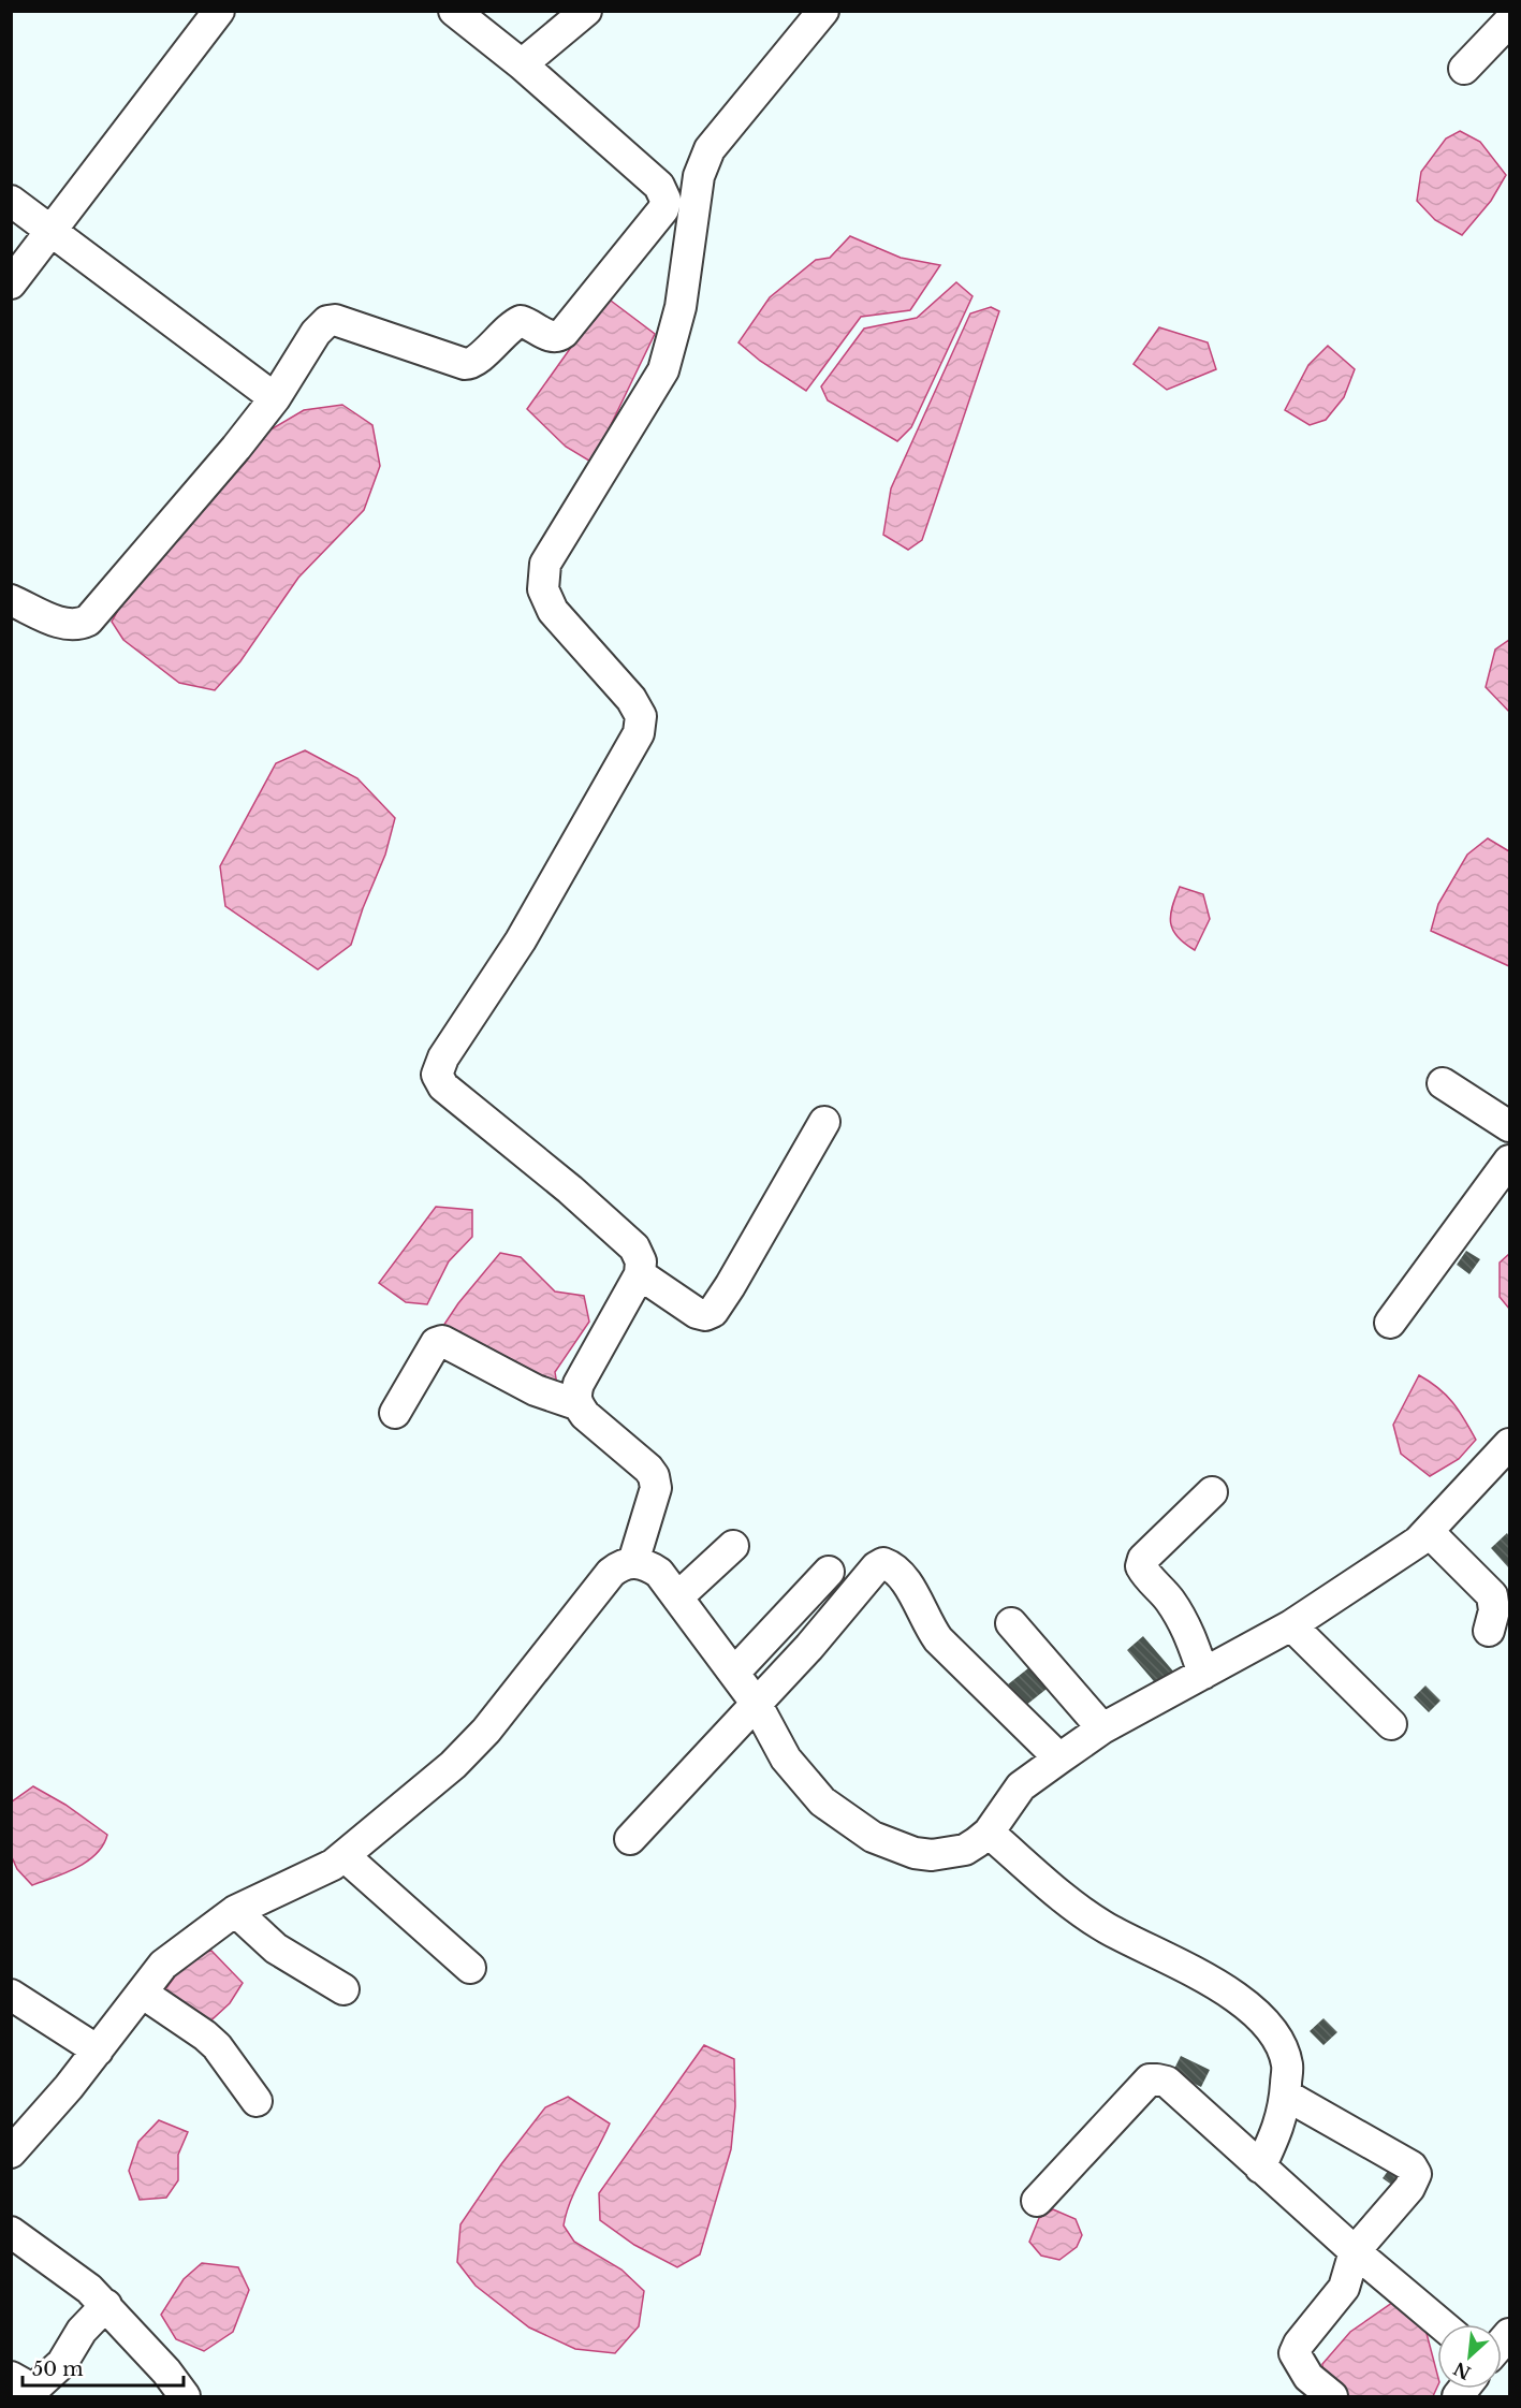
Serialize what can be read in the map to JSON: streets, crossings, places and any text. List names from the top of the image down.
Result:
{
  "scale_bar": "50 m",
  "north": "bottom left"
}
